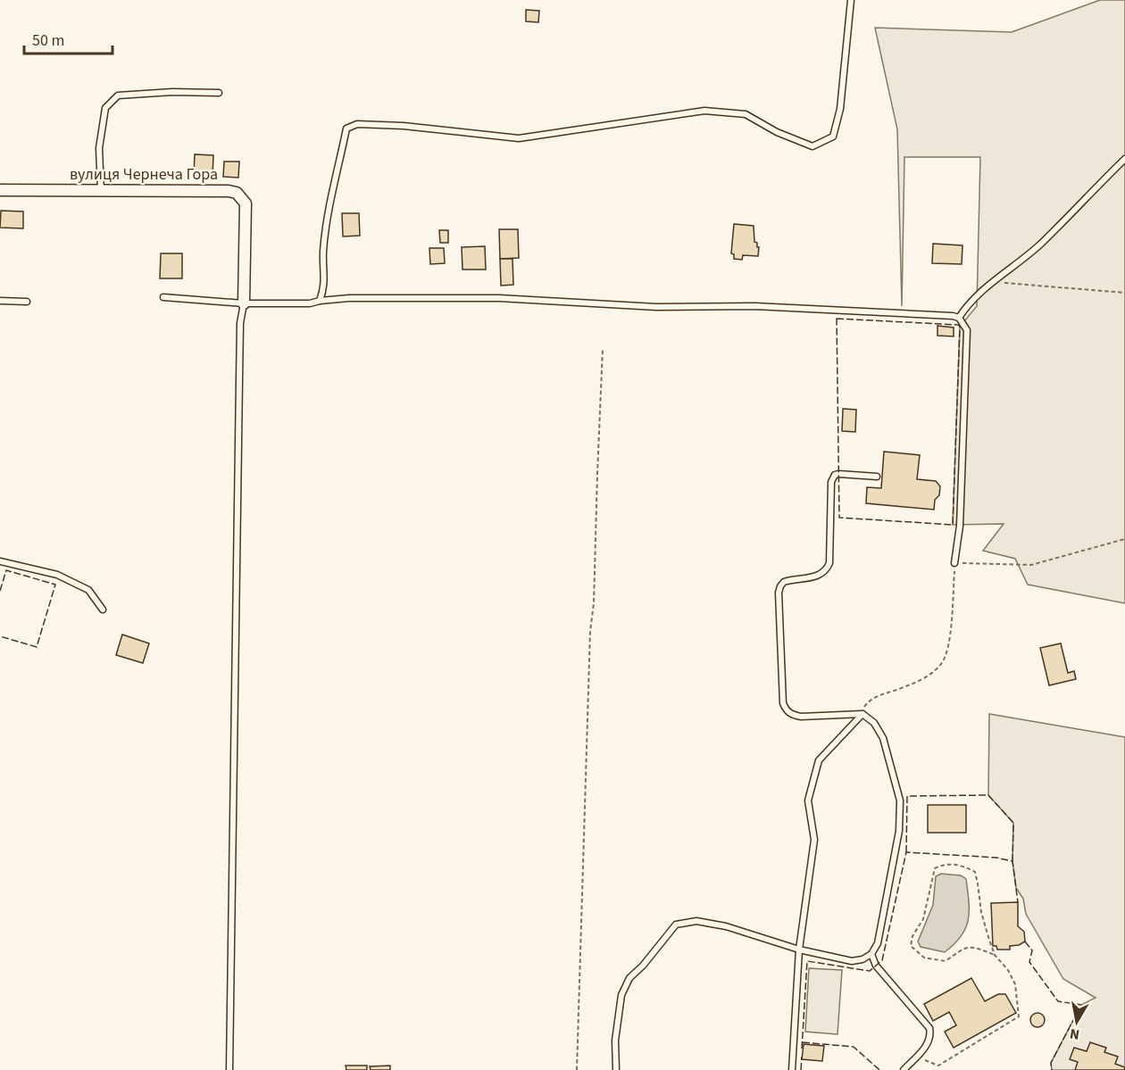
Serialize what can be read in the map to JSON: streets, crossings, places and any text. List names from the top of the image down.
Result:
{
  "streets": {
    "street": ["вулиця Чернеча Гора"]
  },
  "scale_bar": "50 m",
  "north": "bottom"
}
